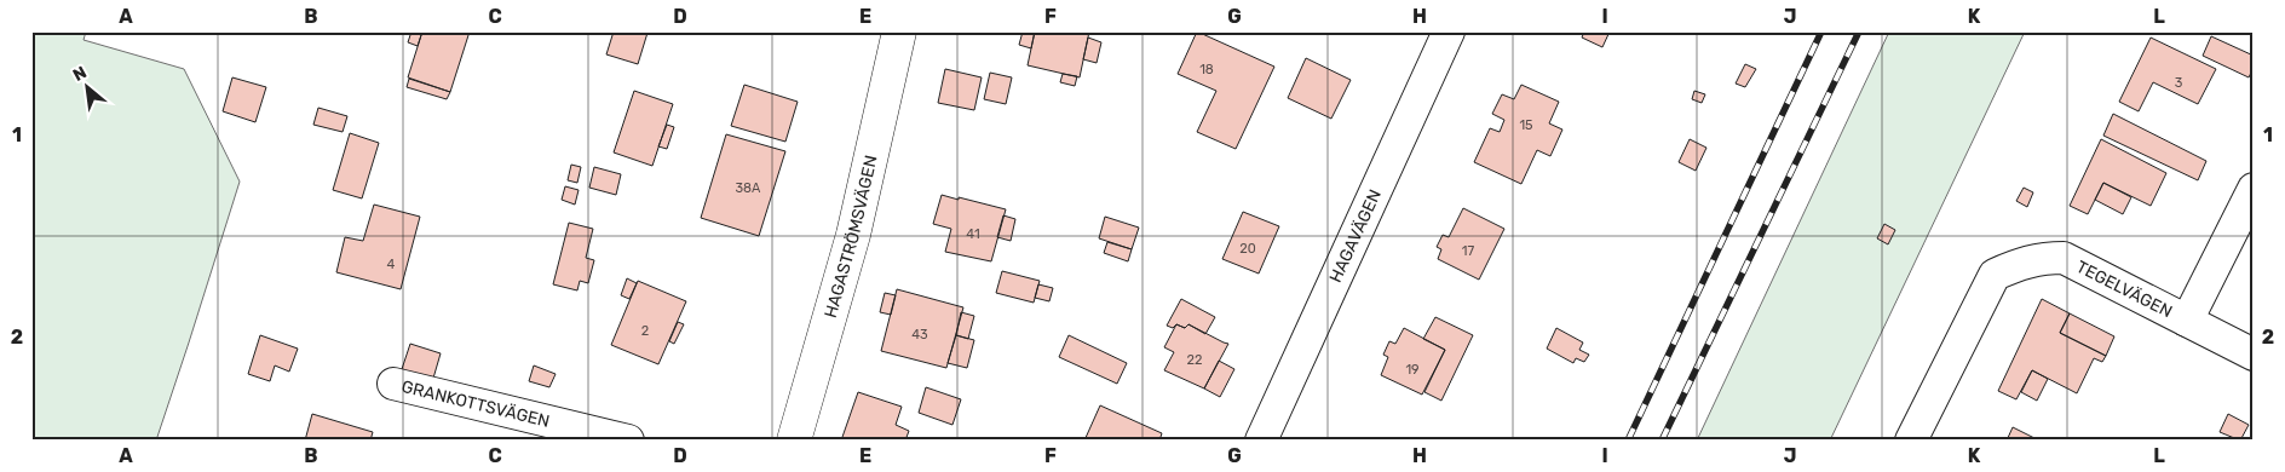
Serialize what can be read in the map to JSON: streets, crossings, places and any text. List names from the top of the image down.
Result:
{
  "streets": {
    "street": [
      "HAGAVÄGEN",
      "HAGASTRÖMSVÄGEN",
      "TEGELVÄGEN",
      "GRANKOTTSVÄGEN"
    ]
  },
  "house_numbers": [
    "18",
    "3",
    "15",
    "38A",
    "41",
    "20",
    "17",
    "4",
    "2",
    "43",
    "22",
    "19"
  ],
  "north": "top left",
  "grid": {
    "columns": [
      "A",
      "B",
      "C",
      "D",
      "E",
      "F",
      "G",
      "H",
      "I",
      "J",
      "K",
      "L"
    ],
    "rows": ["1", "2"]
  }
}
